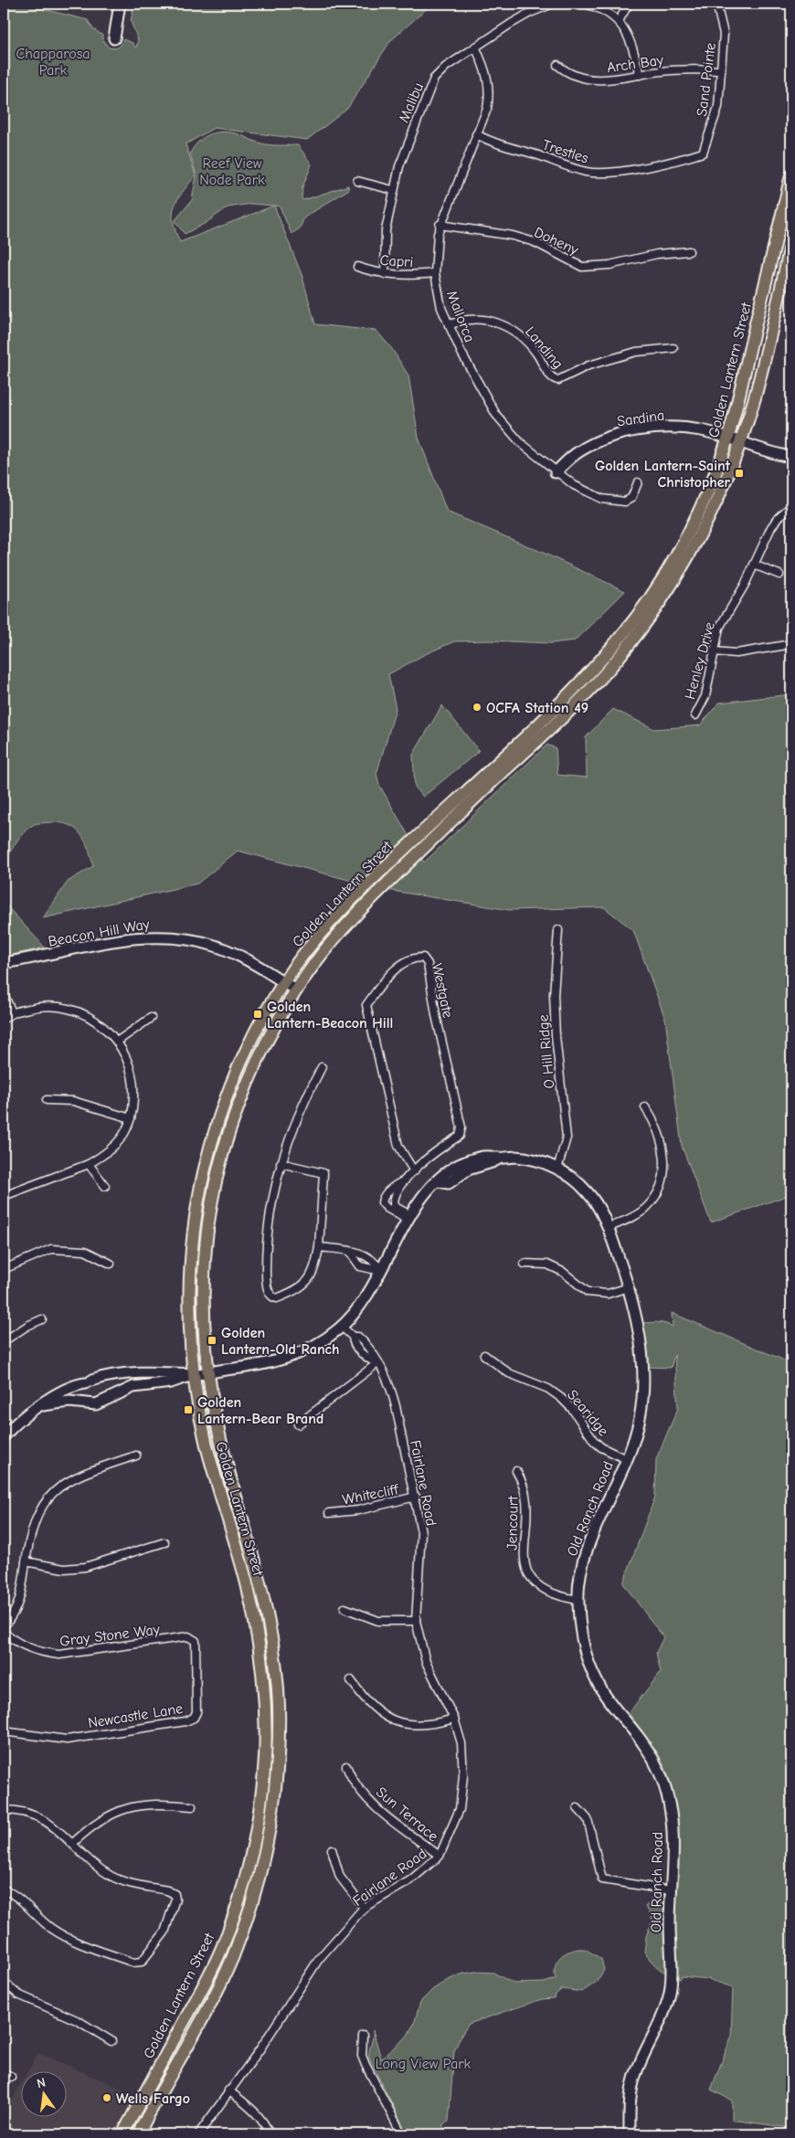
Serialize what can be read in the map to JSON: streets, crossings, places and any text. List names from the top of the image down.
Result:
{
  "streets": {
    "main road": ["Golden Lantern Street"],
    "street": [
      "Arch Bay",
      "Sand Pointe",
      "Malibu",
      "Trestles",
      "Doheny",
      "Capri",
      "Mallorca",
      "Landing",
      "Sardina",
      "Henley Drive",
      "Beacon Hill Way",
      "Westgate",
      "O Hill Ridge",
      "Searidge",
      "Fairlane Road",
      "Whitecliff",
      "Old Ranch Road",
      "Jencourt",
      "Gray Stone Way",
      "Newcastle Lane",
      "Sun Terrace"
    ]
  },
  "crossings": [
    ["Arch Bay", "Sand Pointe"],
    ["Sand Pointe", "Trestles"],
    ["Malibu", "Capri"],
    ["Malibu", "Mallorca"],
    ["Trestles", "Mallorca"],
    ["Doheny", "Mallorca"],
    ["Capri", "Mallorca"],
    ["Mallorca", "Landing"],
    ["Mallorca", "Sardina"],
    ["Golden Lantern Street", "Sardina"],
    ["Golden Lantern Street", "Beacon Hill Way"],
    ["Golden Lantern Street", "Old Ranch Road"],
    ["Westgate", "Old Ranch Road"],
    ["O Hill Ridge", "Old Ranch Road"],
    ["Searidge", "Old Ranch Road"],
    ["Fairlane Road", "Whitecliff"],
    ["Fairlane Road", "Old Ranch Road"],
    ["Fairlane Road", "Sun Terrace"],
    ["Old Ranch Road", "Jencourt"],
    ["Gray Stone Way", "Newcastle Lane"]
  ],
  "parks": ["Chapparosa Park", "Reef View Node Park", "Long View Park"],
  "places": {
    "transit": [
      "Golden Lantern-Saint Christopher",
      "Golden Lantern-Beacon Hill",
      "Golden Lantern-Old Ranch",
      "Golden Lantern-Bear Brand"
    ],
    "other": ["OCFA Station 49", "Wells Fargo"]
  },
  "north": "top"
}
